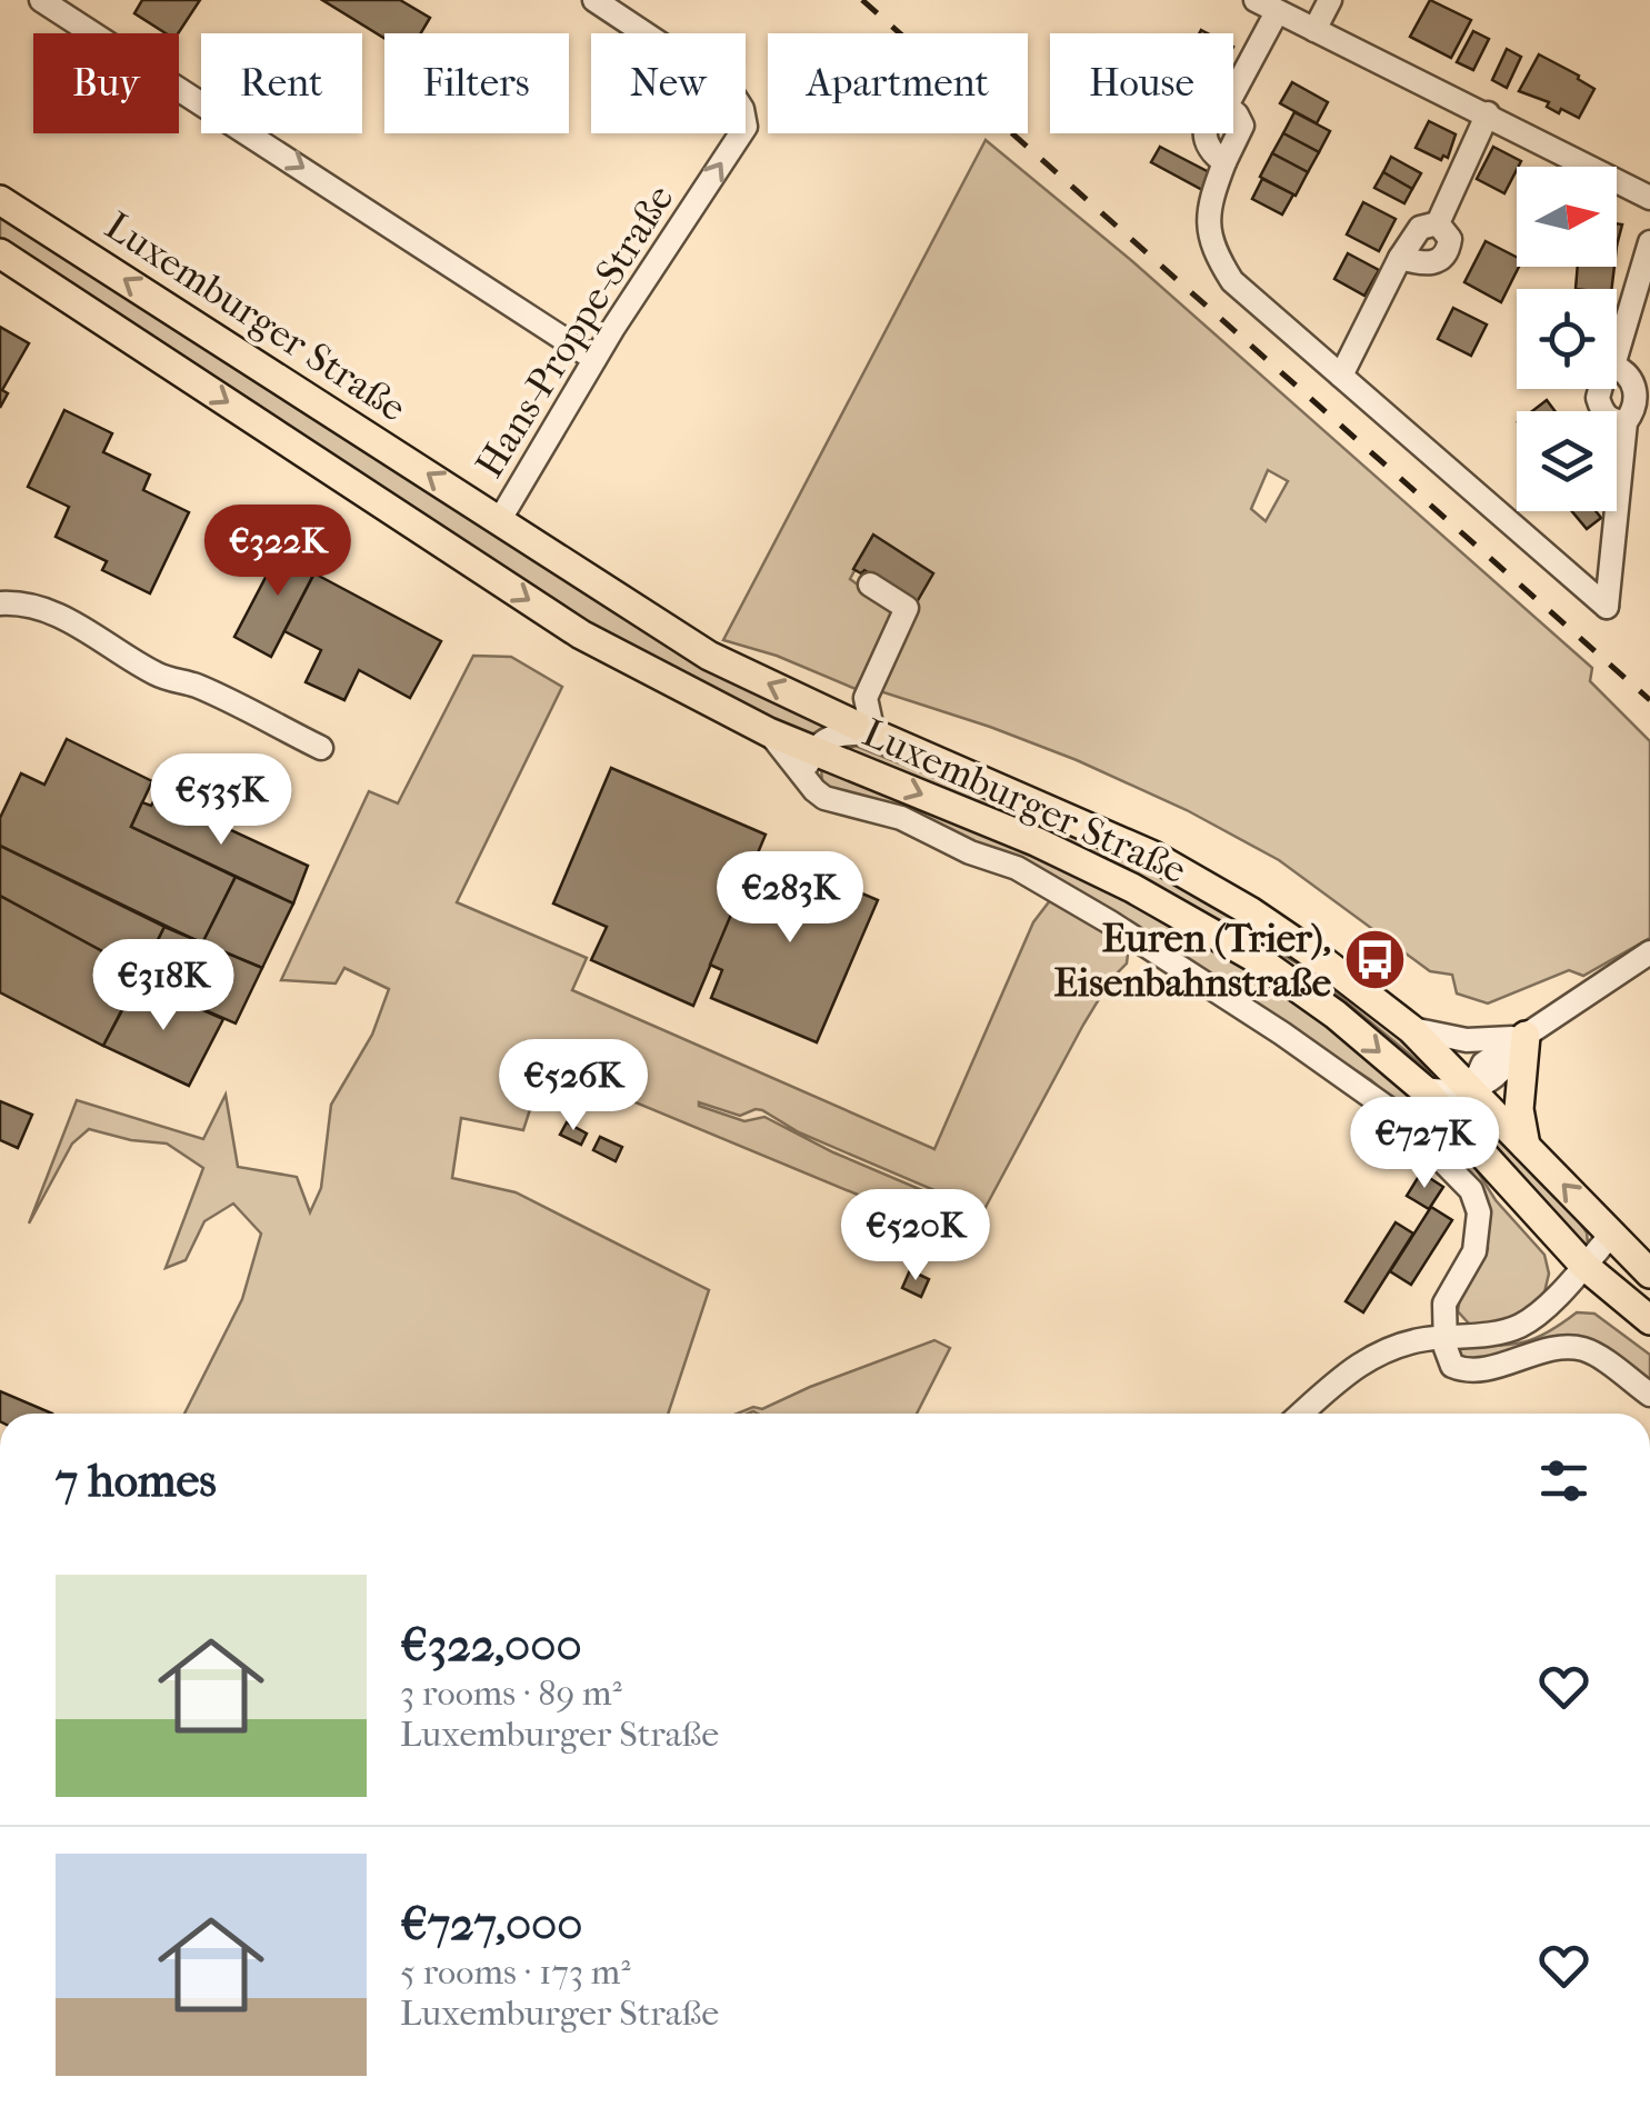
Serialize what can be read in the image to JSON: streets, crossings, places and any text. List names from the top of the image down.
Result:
{
  "streets": {
    "main road": ["Luxemburger Straße"],
    "street": ["Hans-Proppe-Straße"]
  },
  "crossings": [
    ["Luxemburger Straße", "Hans-Proppe-Straße"]
  ],
  "places": {
    "bus stop": ["Euren (Trier), Eisenbahnstraße"]
  },
  "north": "right",
  "page": {
    "chip": [
      "Buy",
      "Rent",
      "Filters",
      "New",
      "Apartment",
      "House"
    ],
    "price": [
      "€322K",
      "€535K",
      "€283K",
      "€318K",
      "€526K",
      "€727K",
      "€520K"
    ],
    "heading": "7 homes",
    "list": [
      {
        "name": "€322,000",
        "note": "3 rooms · 89 m² · Luxemburger Straße"
      },
      {
        "name": "€727,000",
        "note": "5 rooms · 173 m² · Luxemburger Straße"
      }
    ]
  }
}
